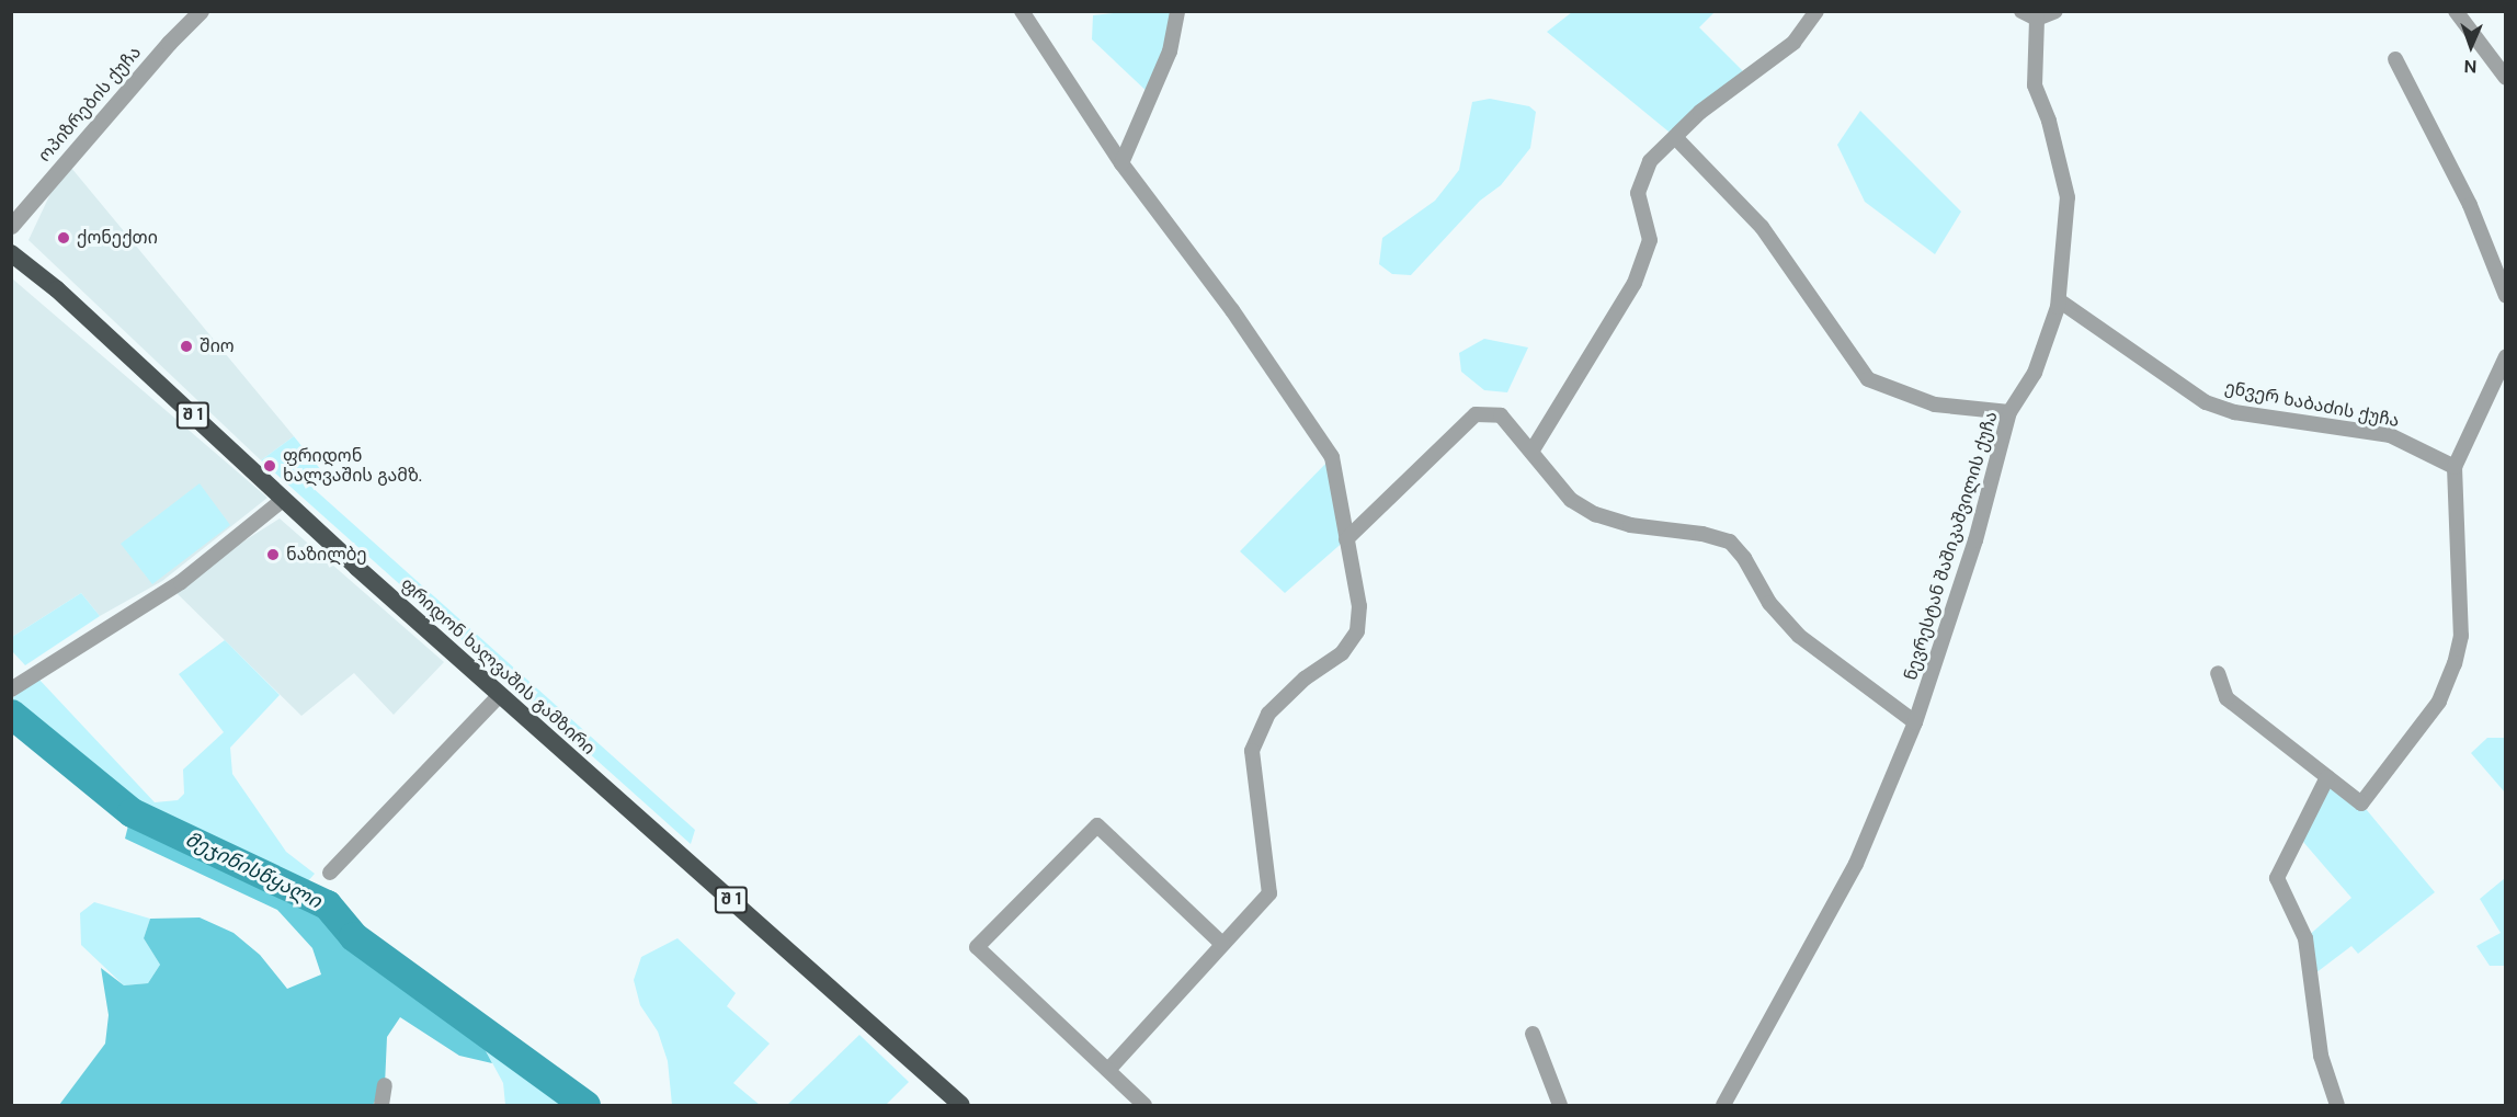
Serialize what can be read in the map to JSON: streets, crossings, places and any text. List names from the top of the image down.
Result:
{
  "streets": {
    "highway": ["შ 1", "ფრიდონ ხალვაშის გამზირი"],
    "street": ["ოპიზრების ქუჩა", "ენვერ ხაბაძის ქუჩა", "ნევრესტან შაშიკაშვილის ქუჩა"]
  },
  "crossings": [
    ["ენვერ ხაბაძის ქუჩა", "ნევრესტან შაშიკაშვილის ქუჩა"]
  ],
  "water": ["მეჯინისწყალი"],
  "places": [
    "ქონექთი",
    "შიო",
    "ფრიდონ ხალვაშის გამზ.",
    "ნაზილბე"
  ],
  "north": "bottom"
}
